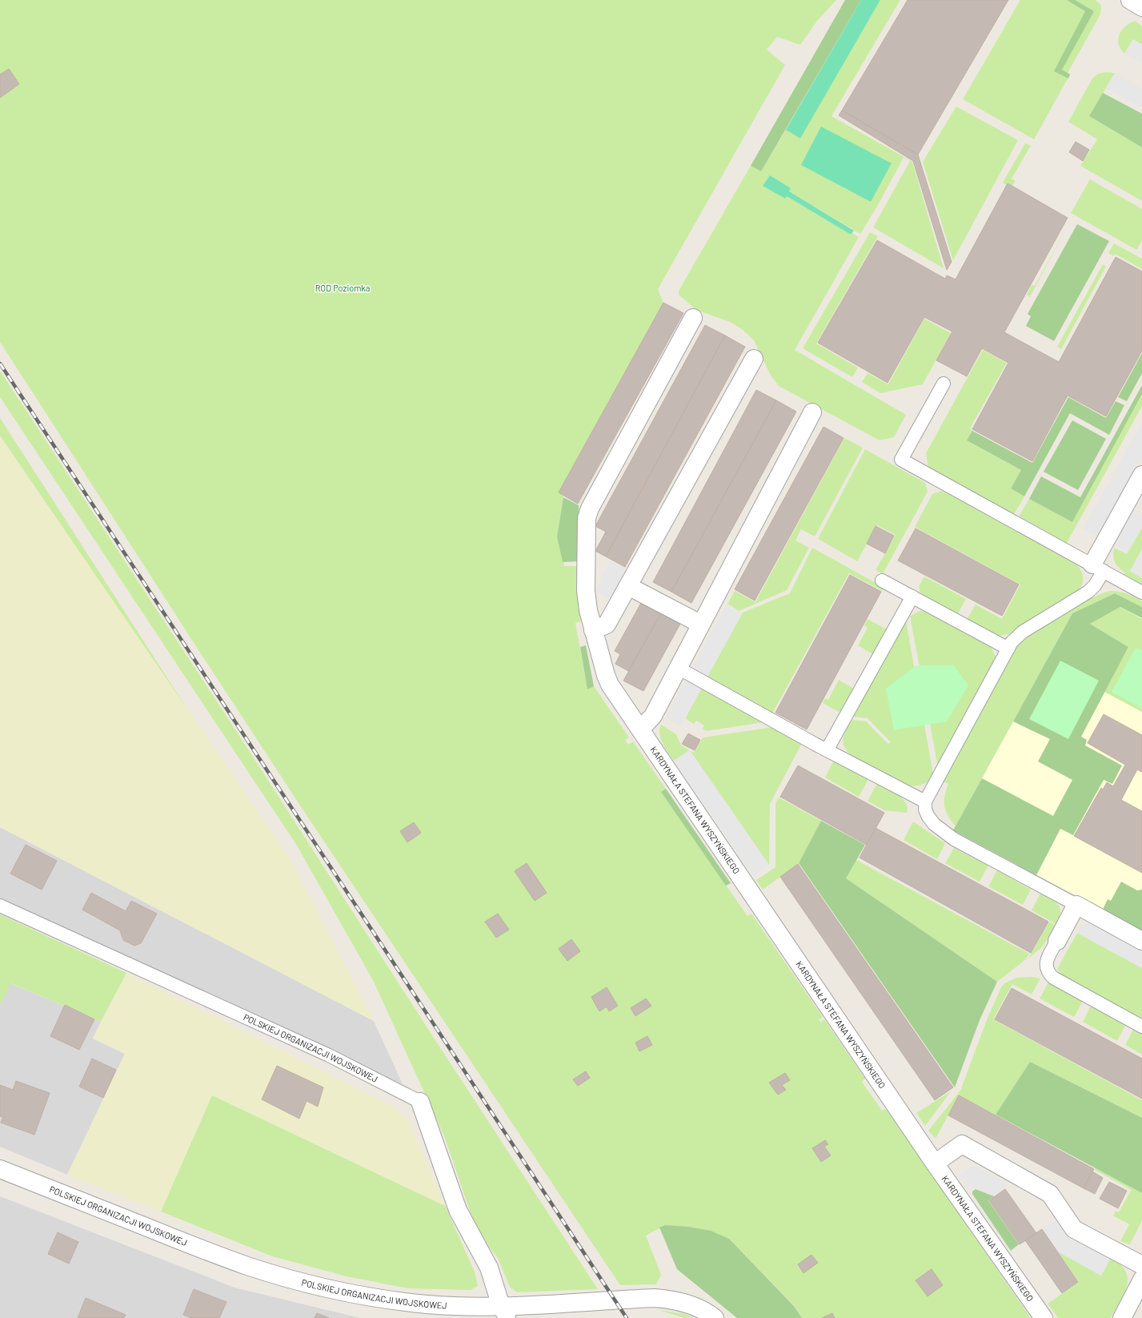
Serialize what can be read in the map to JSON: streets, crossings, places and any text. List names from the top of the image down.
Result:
{
  "streets": {
    "street": ["KARDYNAŁA STEFANA WYSZYŃSKIEGO", "POLSKIEJ ORGANIZACJI WOJSKOWEJ"]
  },
  "parks": ["ROD Poziomka"]
}
